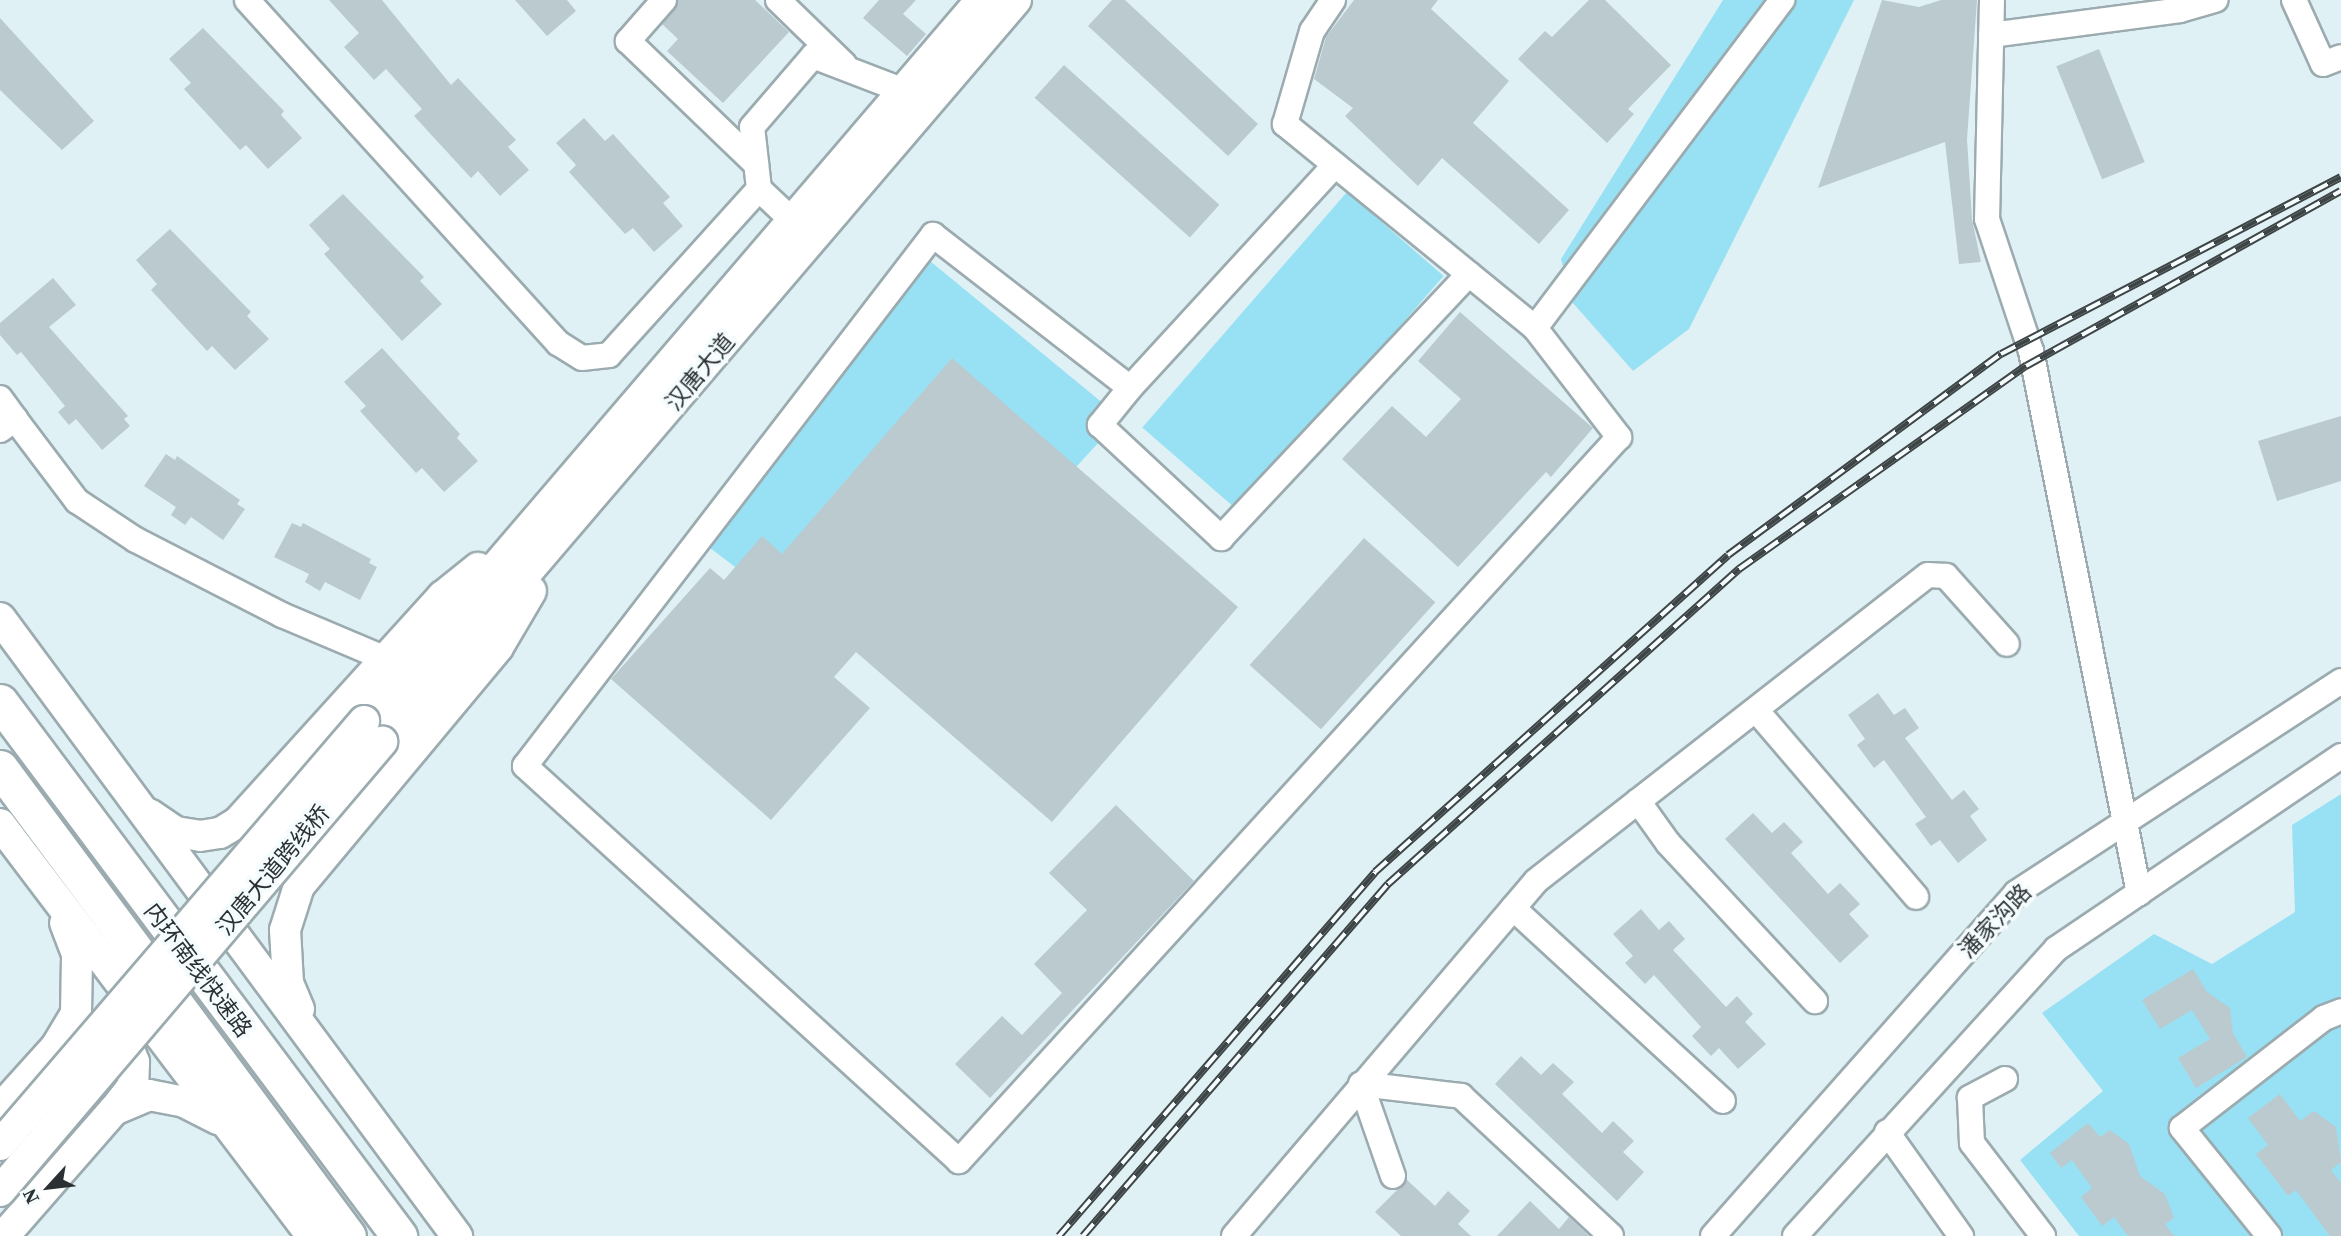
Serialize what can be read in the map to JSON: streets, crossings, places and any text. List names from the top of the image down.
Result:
{
  "streets": {
    "highway": ["内环南线快速路"],
    "main road": ["汉唐大道", "汉唐大道跨线桥"],
    "street": ["潘家沟路"]
  },
  "crossings": [
    ["汉唐大道", "汉唐大道跨线桥"]
  ],
  "north": "bottom left"
}
